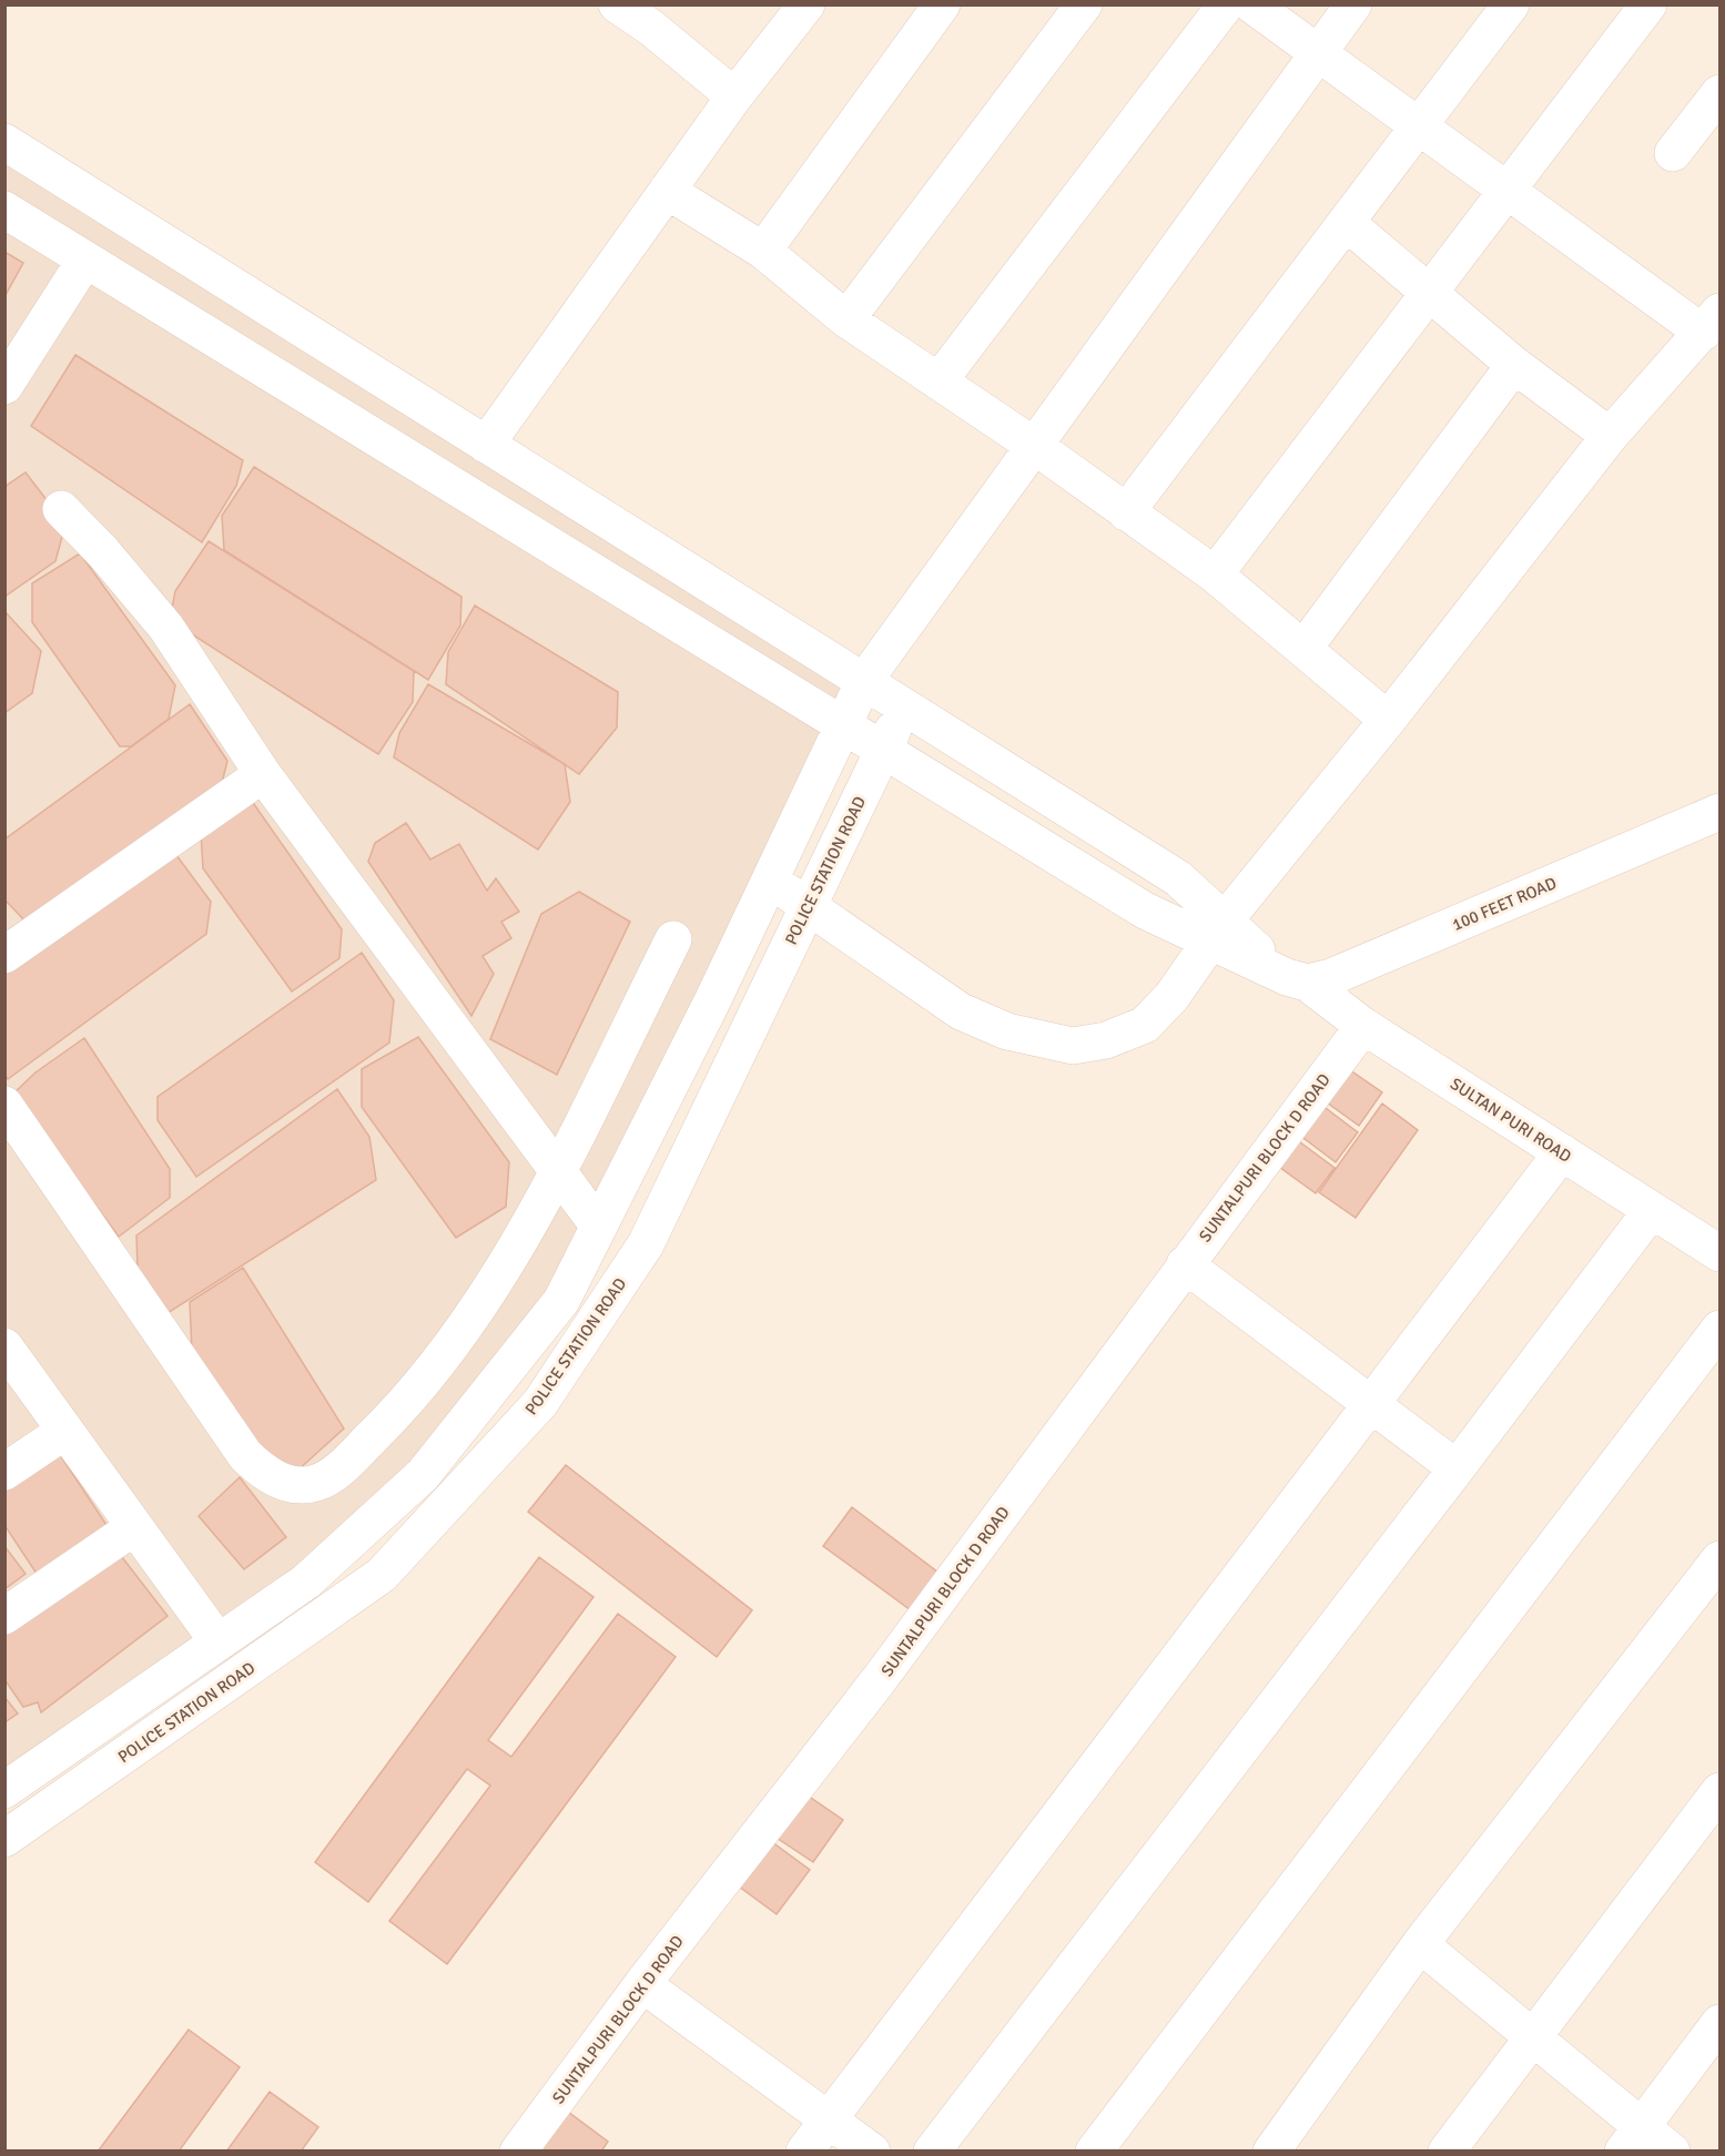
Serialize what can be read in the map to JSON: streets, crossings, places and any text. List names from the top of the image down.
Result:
{
  "streets": {
    "street": [
      "POLICE STATION ROAD",
      "100 FEET ROAD",
      "SULTAN PURI ROAD",
      "SUNTALPURI BLOCK D ROAD"
    ]
  },
  "crossings": [
    ["POLICE STATION ROAD", "SULTAN PURI ROAD"],
    ["100 FEET ROAD", "SULTAN PURI ROAD"],
    ["SULTAN PURI ROAD", "SUNTALPURI BLOCK D ROAD"]
  ]
}
